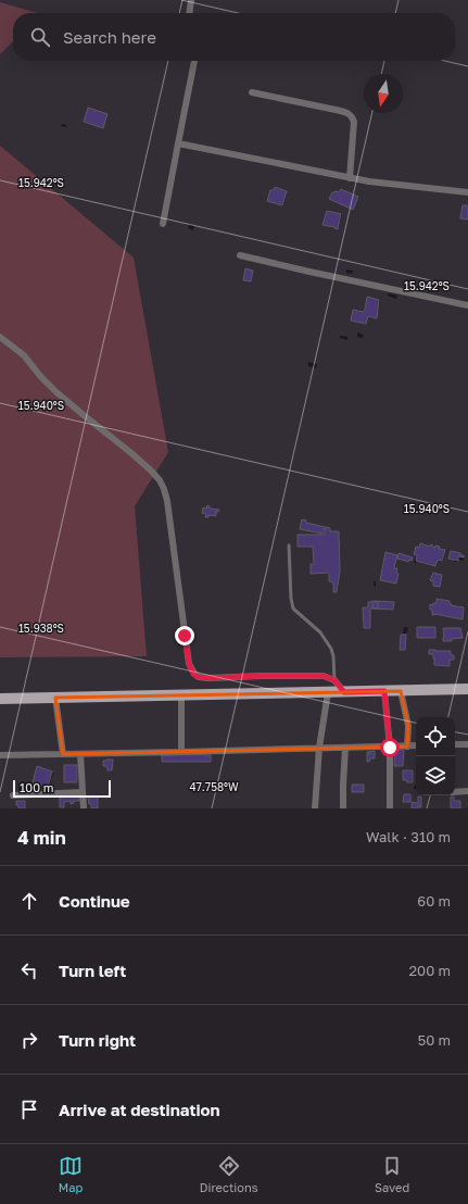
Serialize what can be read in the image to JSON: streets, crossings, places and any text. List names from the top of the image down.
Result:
{
  "scale_bar": "100 m",
  "north": "bottom",
  "page": {
    "search": "Search here",
    "scale": "100 m",
    "heading": ["4 min", "Walk · 310 m"],
    "list": [
      ["Continue", "60 m"],
      ["Turn left", "200 m"],
      ["Turn right", "50 m"],
      "Arrive at destination"
    ],
    "nav": ["Map", "Directions", "Saved"]
  },
  "coordinates": [
    "15.942°S",
    "15.940°S",
    "15.938°S",
    "47.758°W"
  ]
}
